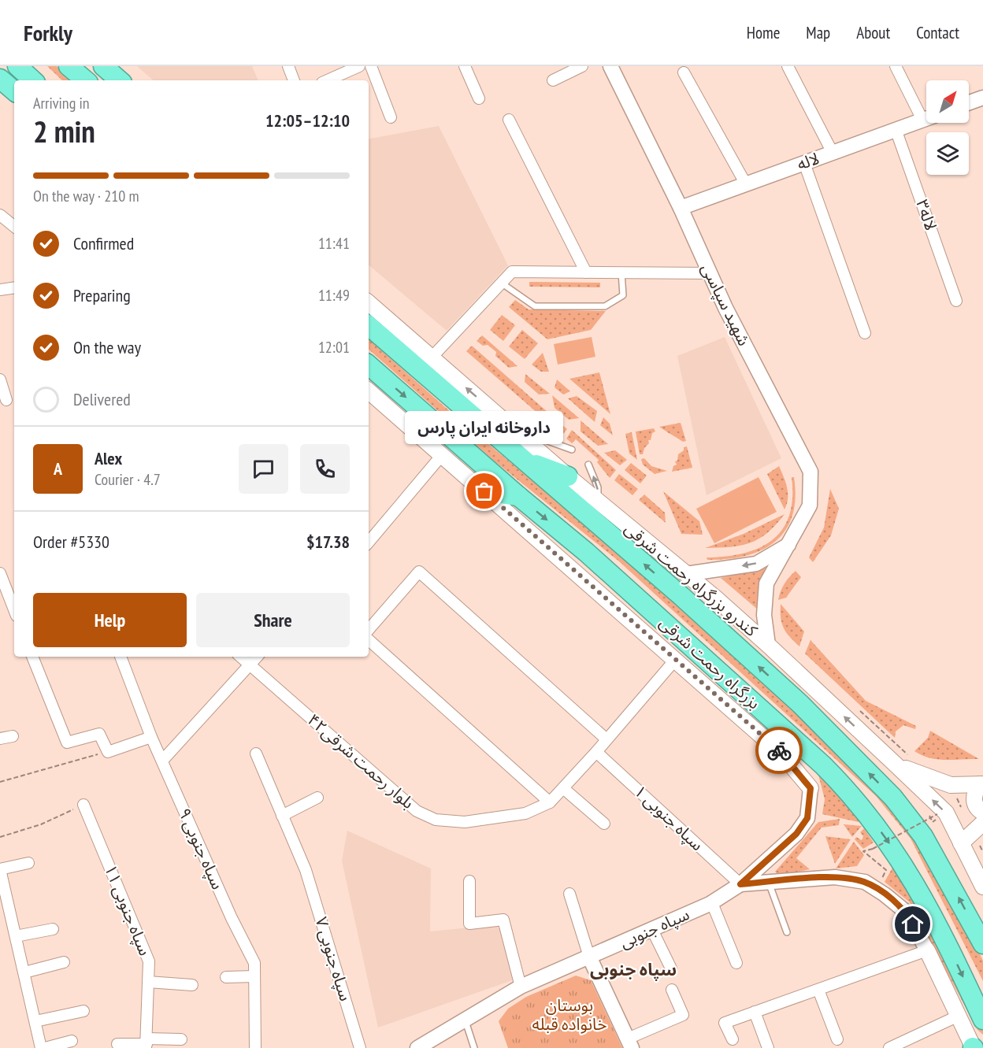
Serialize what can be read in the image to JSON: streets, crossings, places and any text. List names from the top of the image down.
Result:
{
  "streets": {
    "highway": ["بزرگراه رحمت شرقی"],
    "main road": ["کندرو بزرگراه رحمت شرقی"],
    "street": [
      "لاله",
      "۳لاله",
      "شهید سپاسی",
      "بلوار رحمت شرقی۴۲",
      "۱ سپاه جنوبی",
      "۹ سپاه جنوبی",
      "۱۱ سپاه جنوبی",
      "سپاه جنوبی",
      "۷ سپاه جنوبی"
    ]
  },
  "crossings": [
    ["لاله", "۳لاله"],
    ["لاله", "شهید سپاسی"],
    ["شهید سپاسی", "کندرو بزرگراه رحمت شرقی"],
    ["بلوار رحمت شرقی۴۲", "۱ سپاه جنوبی"],
    ["۱ سپاه جنوبی", "سپاه جنوبی"]
  ],
  "districts": ["سپاه جنوبی"],
  "parks": ["بوستان خانواده قبله"],
  "places": ["داروخانه ایران پارس"],
  "north": "top right",
  "page": {
    "header": "Forkly",
    "nav": [
      "Home",
      "Map",
      "About",
      "Contact"
    ],
    "heading": ["2 min", "Arriving in", "12:05–12:10"],
    "panel": [
      "Alex",
      "Courier · 4.7",
      "Order #5330",
      "$17.38"
    ],
    "bar": "On the way · 210 m",
    "list": [
      ["Confirmed", "11:41"],
      ["Preparing", "11:49"],
      ["On the way", "12:01"],
      "Delivered"
    ],
    "bubble": "داروخانه ایران پارس",
    "round": "A",
    "buttons": ["Help", "Share"]
  }
}
